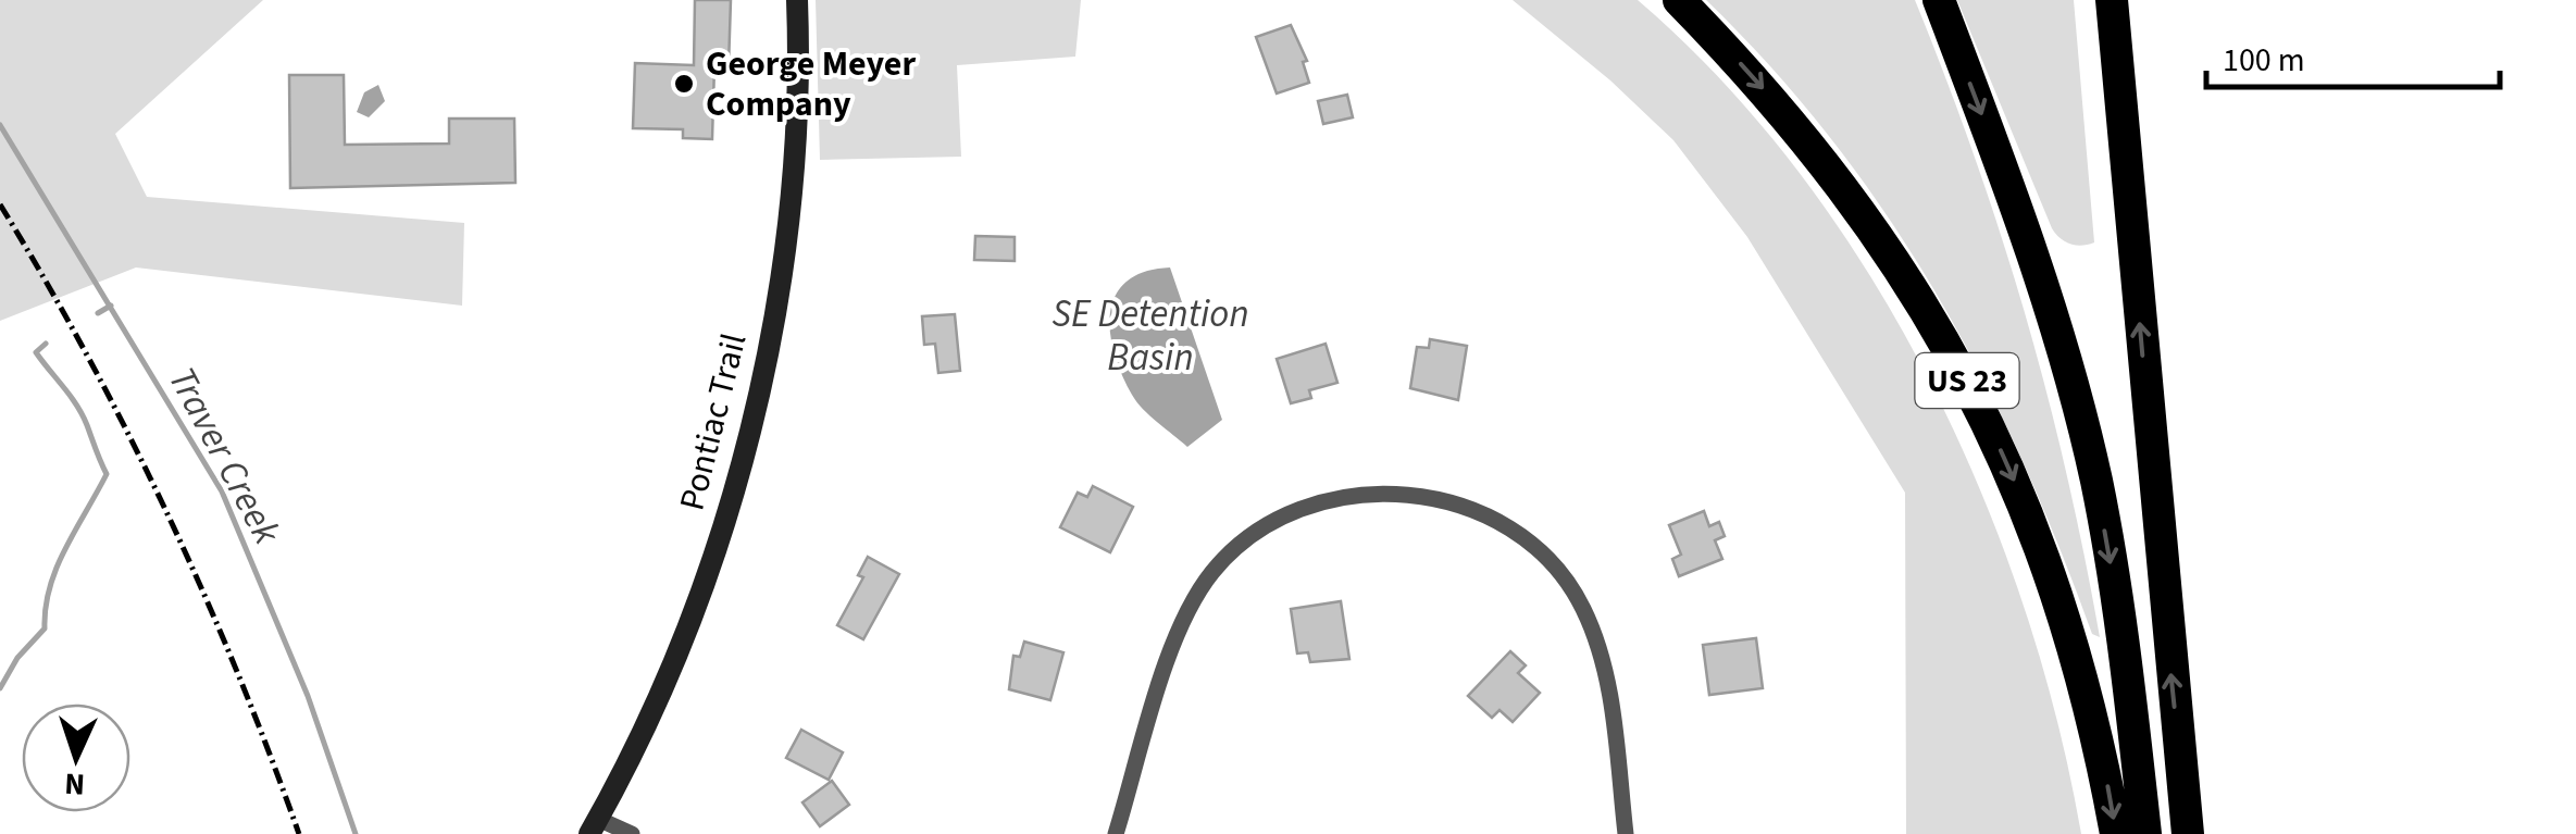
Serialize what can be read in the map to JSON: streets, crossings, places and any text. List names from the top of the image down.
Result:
{
  "streets": {
    "highway": ["US 23"],
    "main road": ["Pontiac Trail"]
  },
  "water": ["SE Detention Basin", "Traver Creek"],
  "places": ["George Meyer Company"],
  "scale_bar": "100 m",
  "north": "bottom"
}
